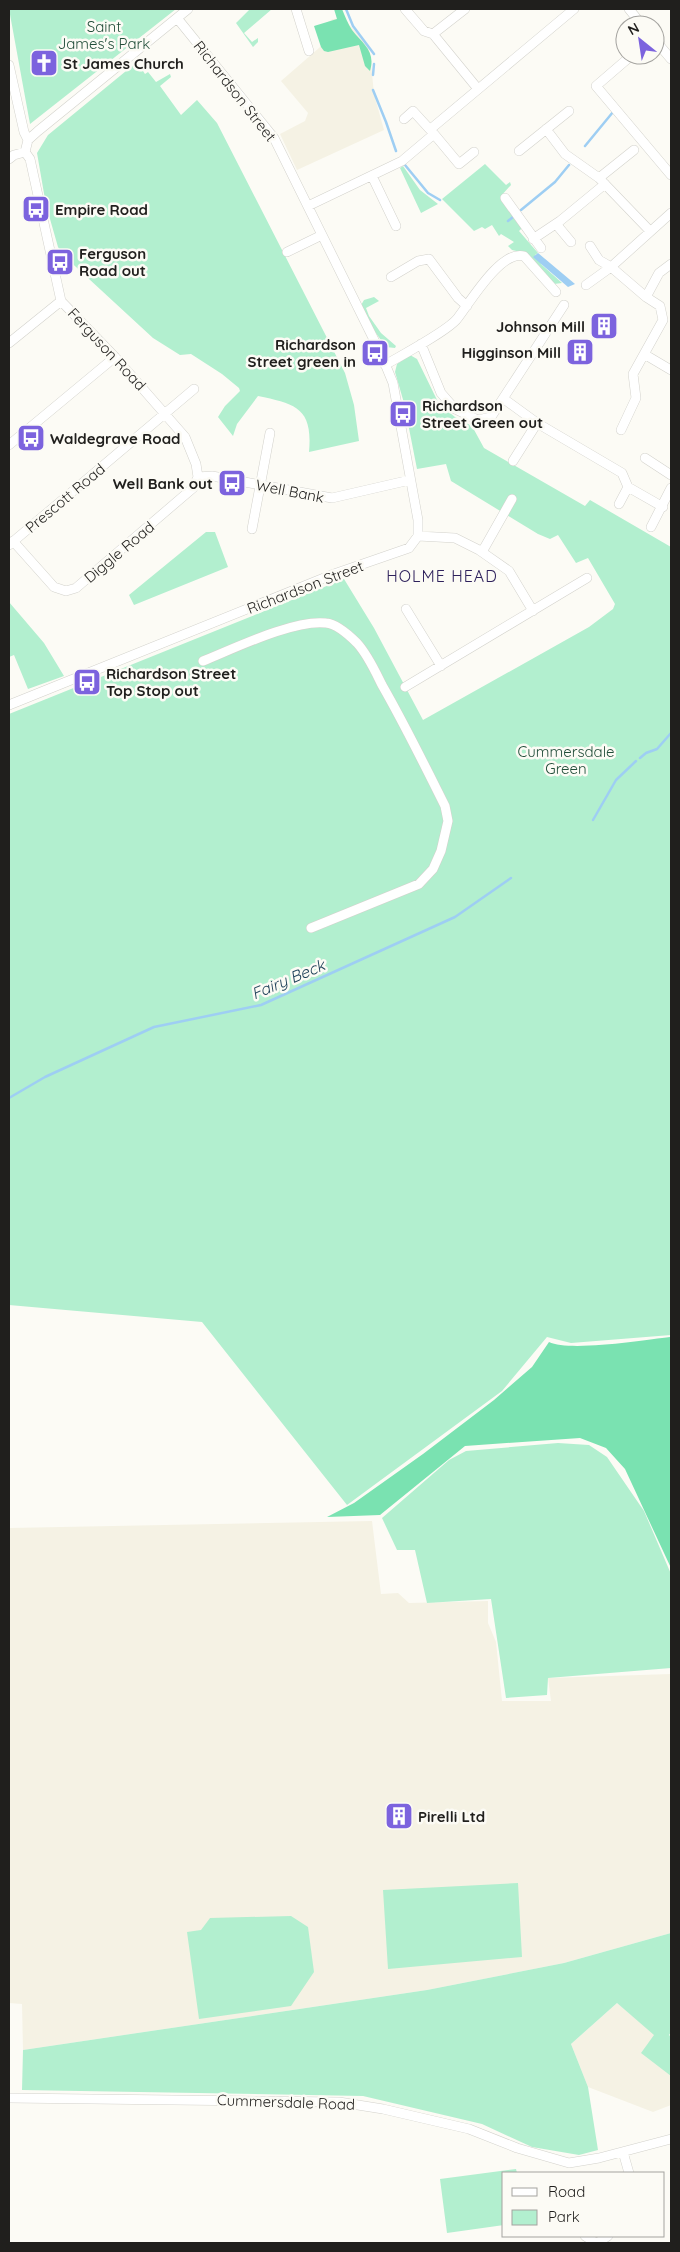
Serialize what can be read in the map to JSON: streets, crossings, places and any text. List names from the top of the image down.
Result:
{
  "streets": {
    "street": [
      "Richardson Street",
      "Ferguson Road",
      "Well Bank",
      "Prescott Road",
      "Diggle Road",
      "Cummersdale Road"
    ]
  },
  "crossings": [
    ["Richardson Street", "Well Bank"],
    ["Ferguson Road", "Well Bank"],
    ["Ferguson Road", "Prescott Road"],
    ["Ferguson Road", "Diggle Road"],
    ["Well Bank", "Diggle Road"],
    ["Prescott Road", "Diggle Road"]
  ],
  "districts": ["HOLME HEAD"],
  "water": ["Fairy Beck"],
  "parks": ["Saint James's Park", "Cummersdale Green"],
  "places": {
    "church": ["St James Church"],
    "bus stop": [
      "Empire Road",
      "Ferguson Road out",
      "Richardson Street green in",
      "Richardson Street Green out",
      "Waldegrave Road",
      "Well Bank out",
      "Richardson Street Top Stop out"
    ],
    "building": ["Johnson Mill", "Higginson Mill", "Pirelli Ltd"]
  },
  "legend": ["Road", "Park"],
  "north": "top left"
}
